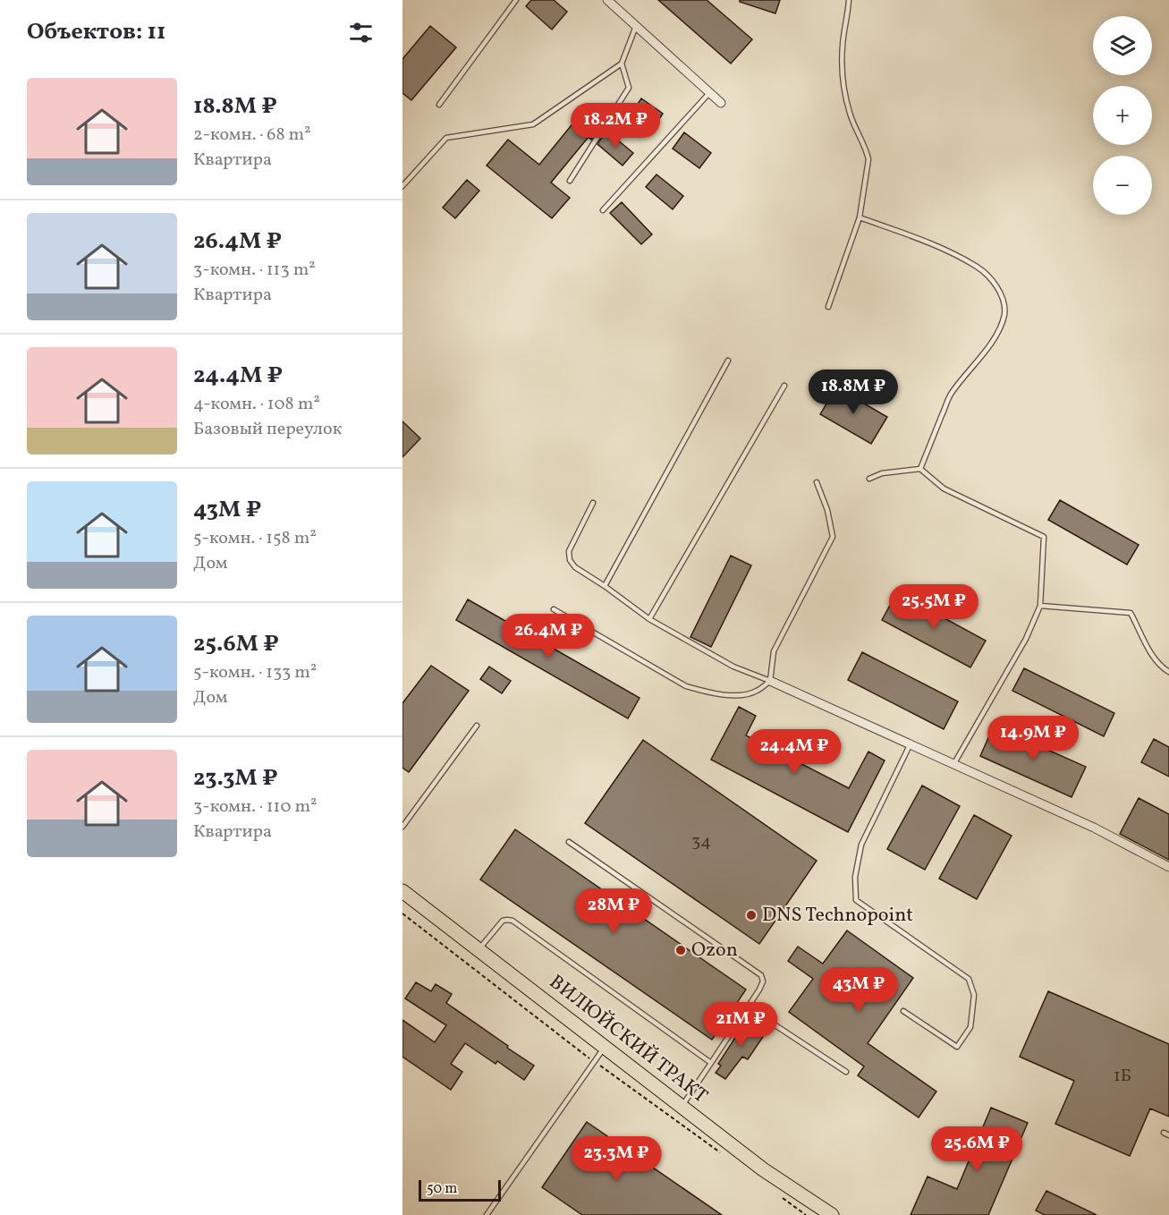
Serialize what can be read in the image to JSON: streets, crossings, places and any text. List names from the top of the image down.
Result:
{
  "streets": {
    "main road": ["ВИЛЮЙСКИЙ ТРАКТ"]
  },
  "places": ["DNS Technopoint", "Ozon"],
  "house_numbers": ["34", "1Б"],
  "scale_bar": "50 m",
  "page": {
    "heading": "Объектов: 11",
    "map_buttons": ["+", "−"],
    "list": [
      {
        "name": "18.8M ₽",
        "note": "2-комн. · 68 m² · Квартира"
      },
      {
        "name": "26.4M ₽",
        "note": "3-комн. · 113 m² · Квартира"
      },
      {
        "name": "24.4M ₽",
        "note": "4-комн. · 108 m² · Базовый переулок"
      },
      {
        "name": "43M ₽",
        "note": "5-комн. · 158 m² · Дом"
      },
      {
        "name": "25.6M ₽",
        "note": "5-комн. · 133 m² · Дом"
      },
      {
        "name": "23.3M ₽",
        "note": "3-комн. · 110 m² · Квартира"
      }
    ],
    "price": [
      "18.2M ₽",
      "18.8M ₽",
      "25.5M ₽",
      "26.4M ₽",
      "14.9M ₽",
      "24.4M ₽",
      "28M ₽",
      "43M ₽",
      "21M ₽",
      "25.6M ₽",
      "23.3M ₽"
    ],
    "scale": "50 m"
  }
}
